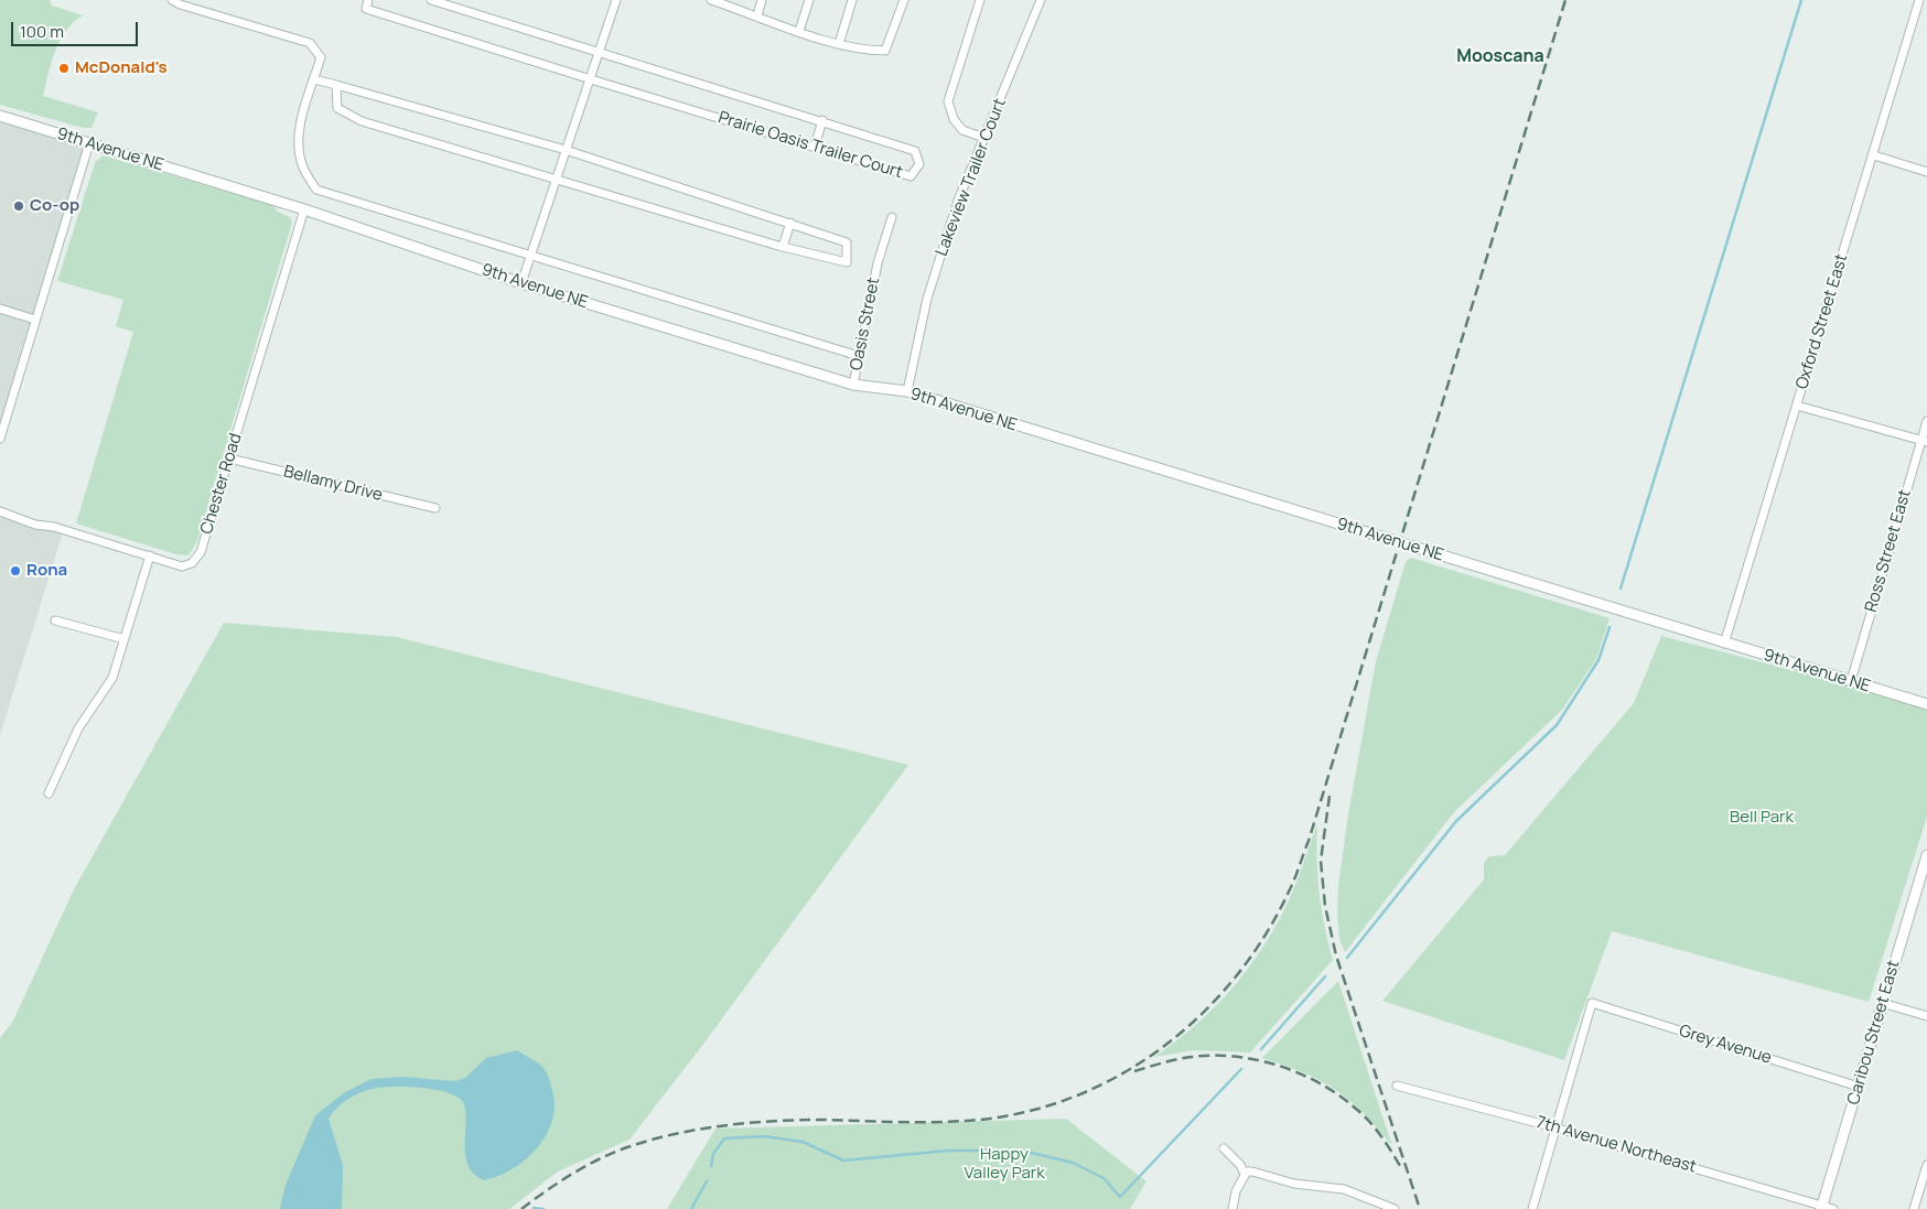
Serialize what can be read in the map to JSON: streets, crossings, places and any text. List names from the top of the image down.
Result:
{
  "streets": {
    "street": [
      "Prairie Oasis Trailer Court",
      "9th Avenue NE",
      "Lakeview Trailer Court",
      "Oxford Street East",
      "Oasis Street",
      "Chester Road",
      "Bellamy Drive",
      "Ross Street East",
      "Caribou Street East",
      "Grey Avenue",
      "7th Avenue Northeast"
    ]
  },
  "crossings": [
    ["9th Avenue NE", "Lakeview Trailer Court"],
    ["9th Avenue NE", "Oxford Street East"],
    ["9th Avenue NE", "Oasis Street"],
    ["9th Avenue NE", "Chester Road"],
    ["9th Avenue NE", "Ross Street East"],
    ["Chester Road", "Bellamy Drive"],
    ["Caribou Street East", "Grey Avenue"],
    ["Caribou Street East", "7th Avenue Northeast"],
    ["Grey Avenue", "7th Avenue Northeast"]
  ],
  "districts": ["Mooscana"],
  "parks": ["Bell Park", "Happy Valley Park"],
  "places": ["McDonald's", "Co-op", "Rona"],
  "scale_bar": "100 m"
}
